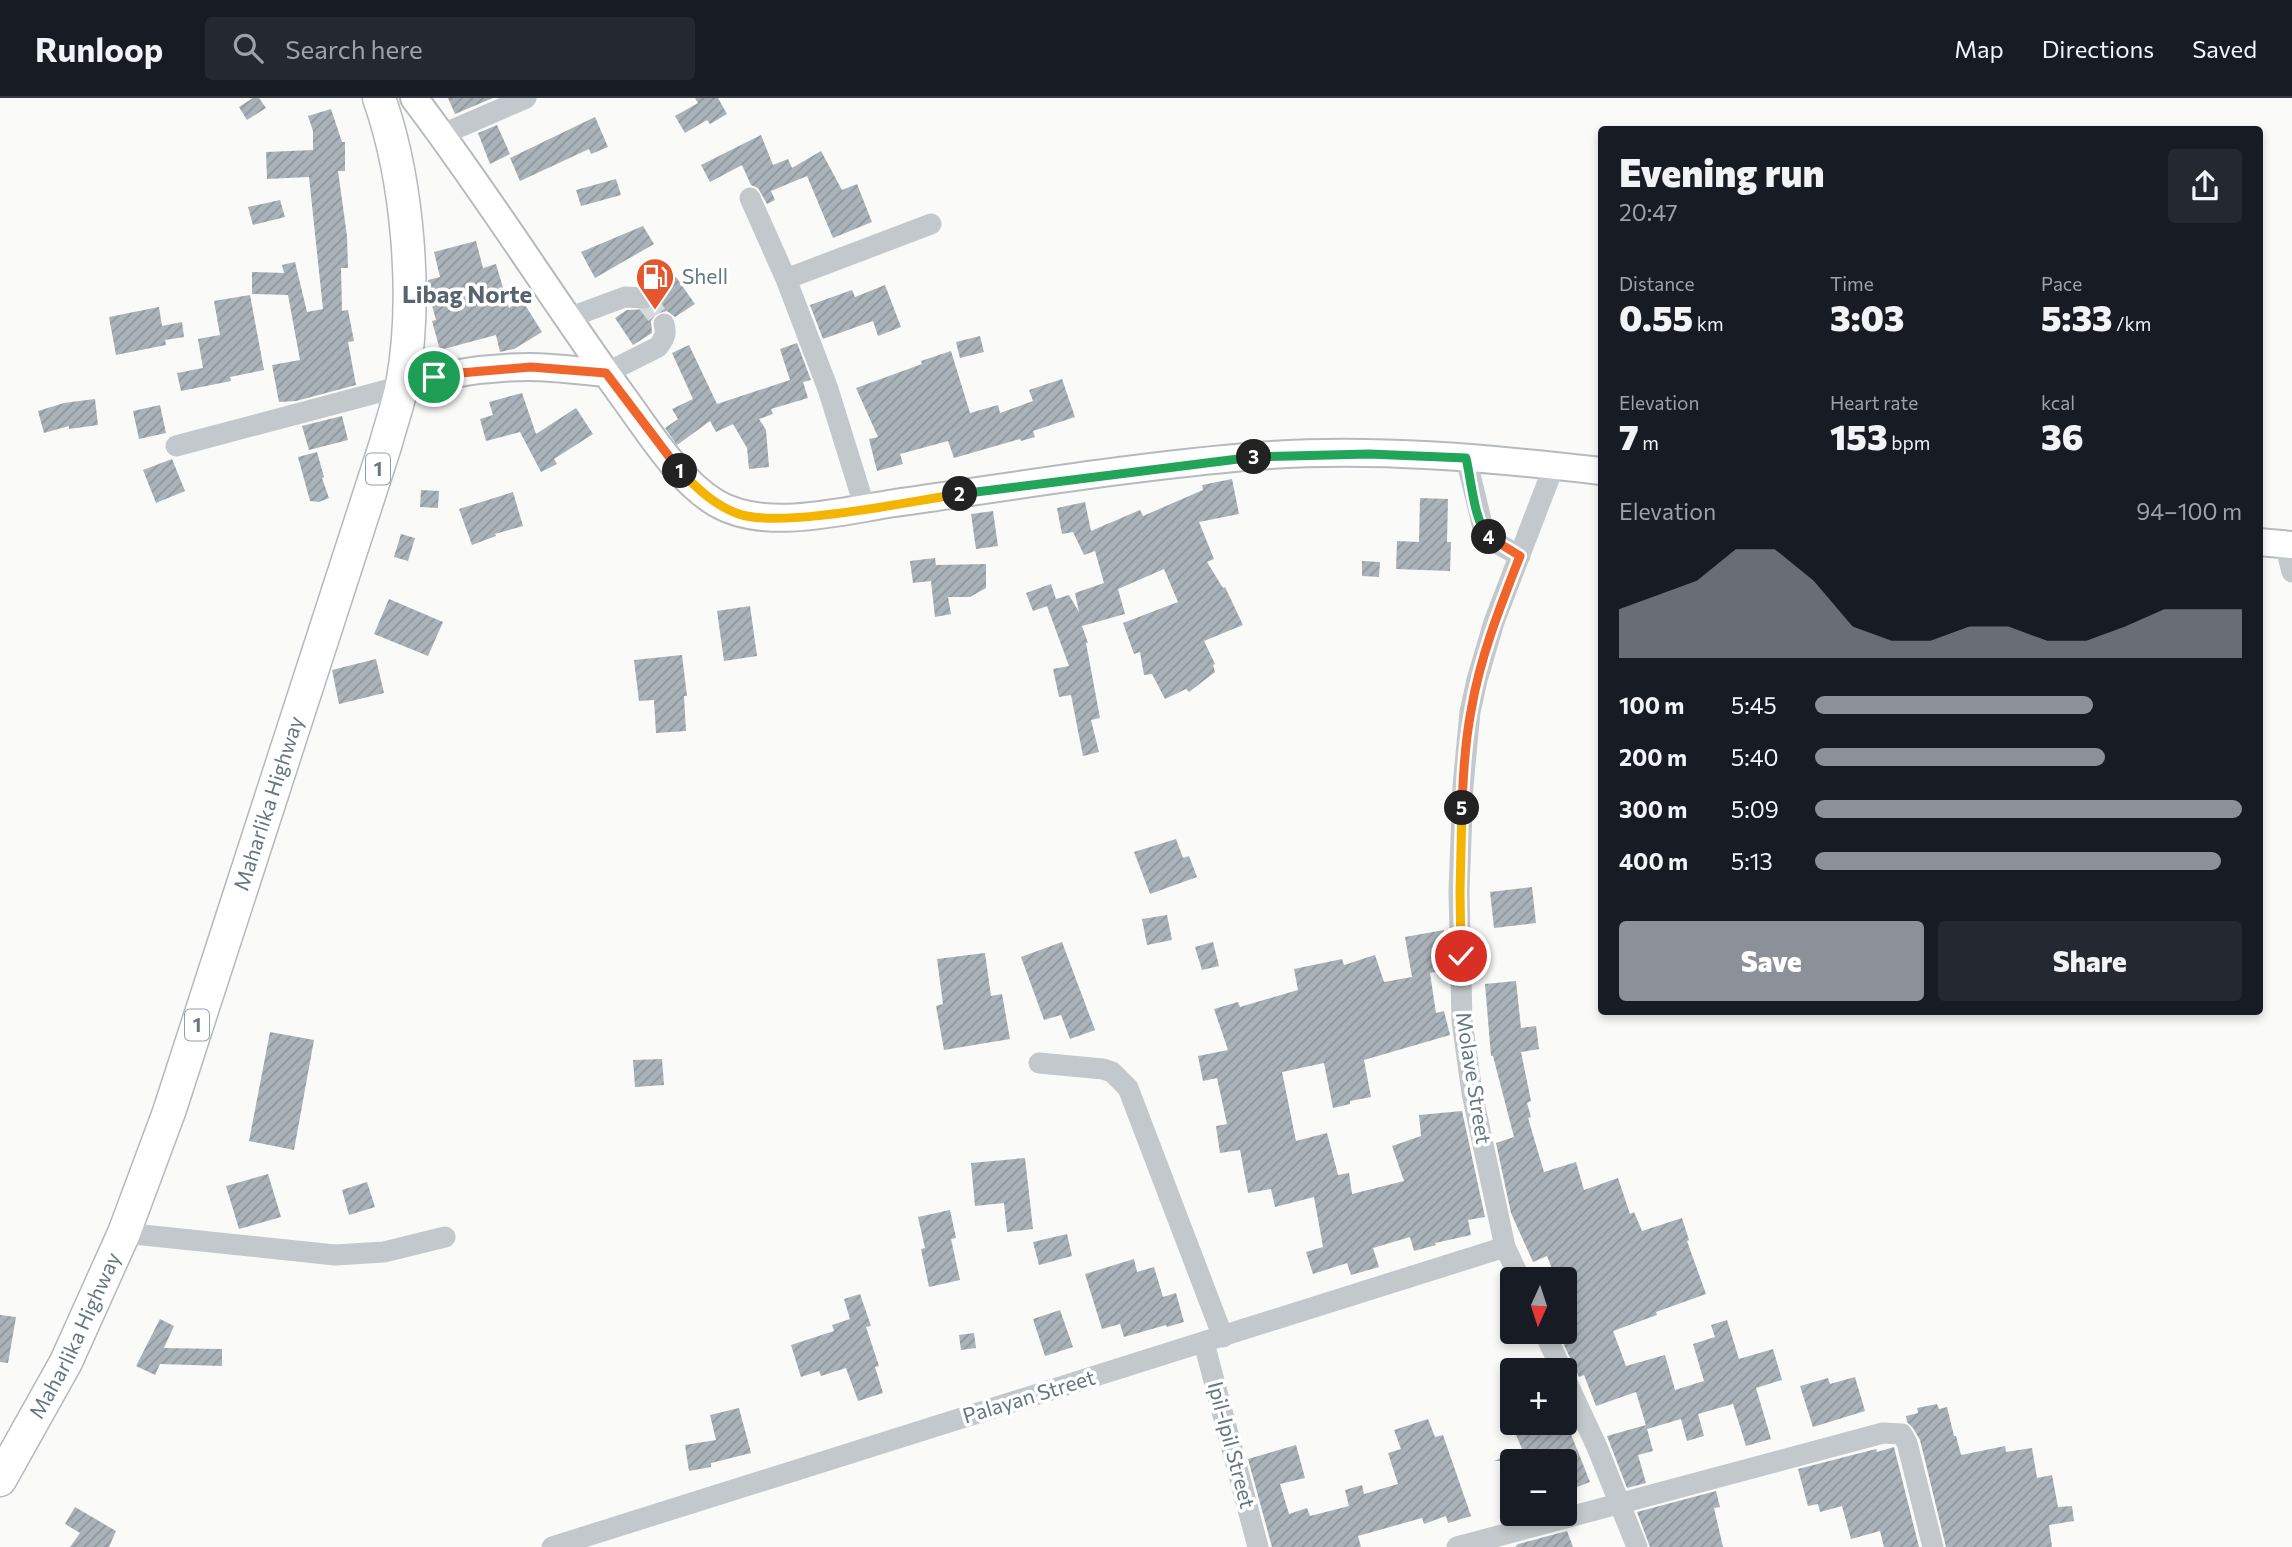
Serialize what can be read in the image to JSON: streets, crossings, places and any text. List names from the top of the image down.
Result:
{
  "streets": {
    "highway": ["1", "Maharlika Highway"],
    "street": ["Molave Street", "Palayan Street", "Ipil-Ipil Street"]
  },
  "crossings": [
    ["Molave Street", "Palayan Street"],
    ["Palayan Street", "Ipil-Ipil Street"]
  ],
  "districts": ["Libag Norte"],
  "places": {
    "fuel station": ["Shell"]
  },
  "north": "bottom",
  "page": {
    "header": "Runloop",
    "search": "Search here",
    "nav": ["Map", "Directions", "Saved"],
    "heading": ["Evening run", "20:47"],
    "stats": [
      ["Distance", "0.55 km"],
      ["Time", "3:03"],
      ["Pace", "5:33 /km"],
      ["Elevation", "7 m"],
      ["Heart rate", "153 bpm"],
      ["kcal", "36"]
    ],
    "pins": [
      "3",
      "1",
      "2",
      "4",
      "5"
    ],
    "chart": ["Elevation", "94–100 m"],
    "list": [
      {
        "name": "100 m",
        "note": "5:45"
      },
      {
        "name": "200 m",
        "note": "5:40"
      },
      {
        "name": "300 m",
        "note": "5:09"
      },
      {
        "name": "400 m",
        "note": "5:13"
      }
    ],
    "buttons": ["Save", "Share"],
    "map_buttons": ["+", "−"]
  }
}
